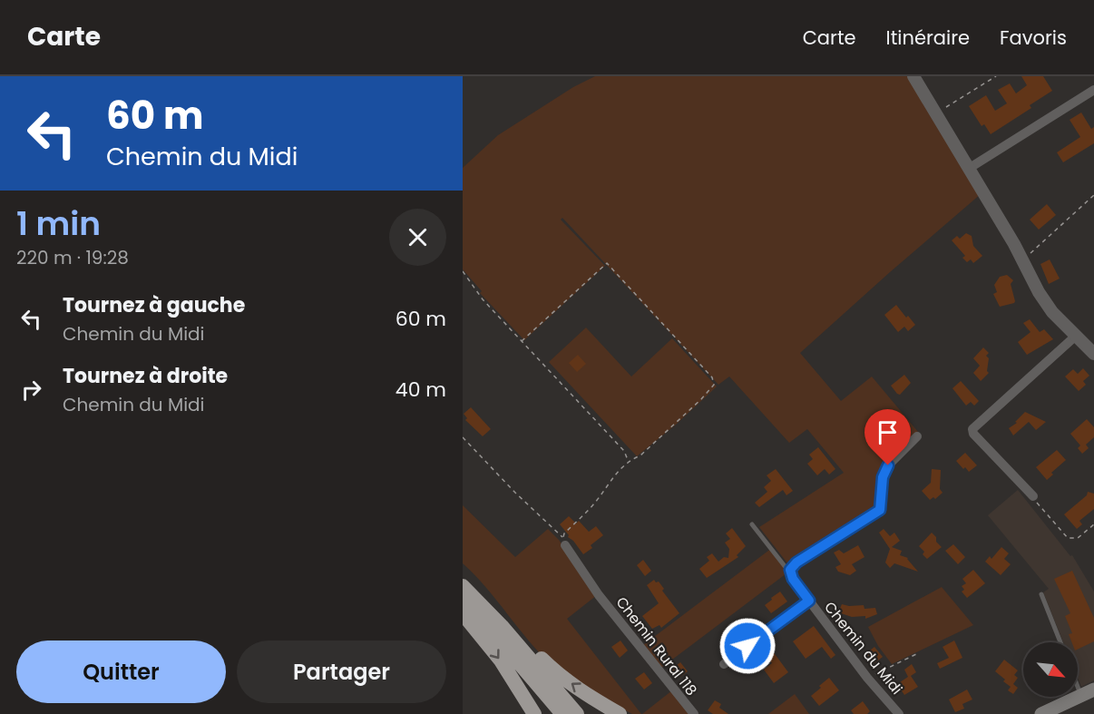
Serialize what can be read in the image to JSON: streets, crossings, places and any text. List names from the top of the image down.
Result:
{
  "streets": {
    "street": ["Chemin Rural 118", "Chemin du Midi"]
  },
  "north": "bottom right",
  "page": {
    "header": "Carte",
    "nav": ["Carte", "Itinéraire", "Favoris"],
    "turn": ["60 m", "Chemin du Midi"],
    "heading": ["1 min", "220 m · 19:28"],
    "list": [
      {
        "name": "Tournez à gauche",
        "note": "Chemin du Midi",
        "value": "60 m"
      },
      {
        "name": "Tournez à droite",
        "note": "Chemin du Midi",
        "value": "40 m"
      }
    ],
    "buttons": ["Quitter", "Partager"]
  }
}
